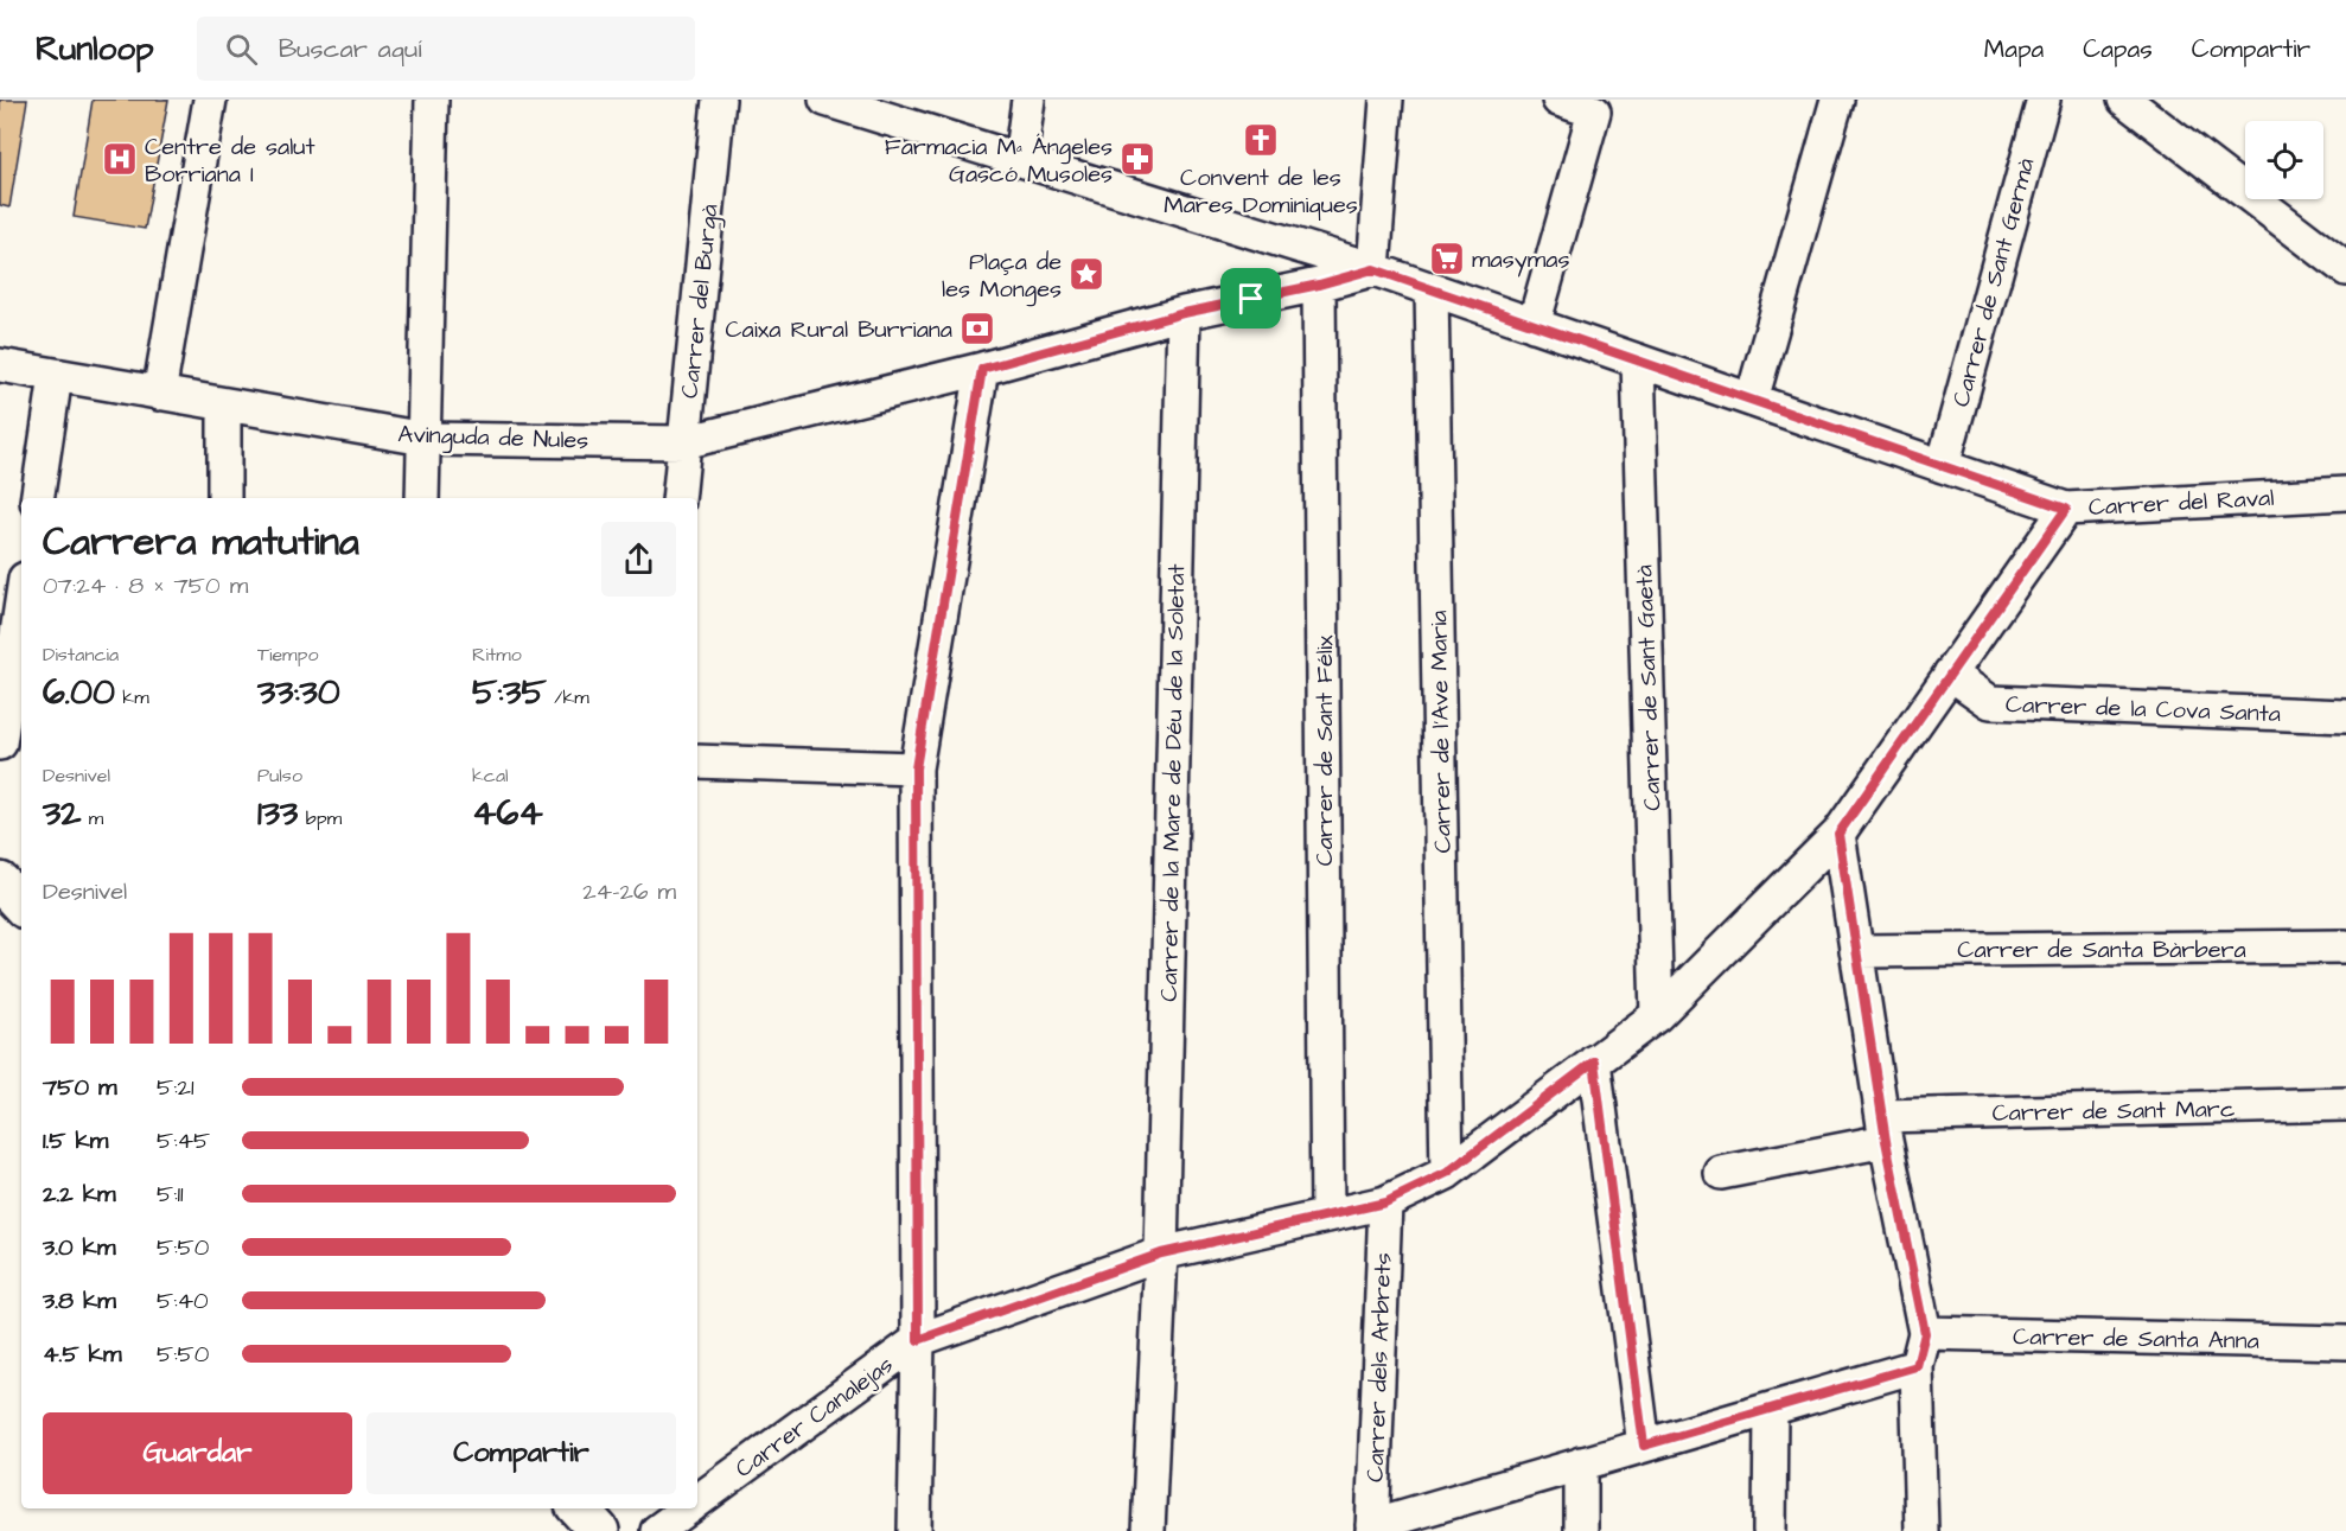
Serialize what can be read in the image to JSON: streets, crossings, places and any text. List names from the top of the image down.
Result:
{
  "streets": {
    "street": [
      "Carrer de Sant Germà",
      "Carrer del Burgà",
      "Avinguda de Nules",
      "Carrer del Raval",
      "Carrer de Sant Gaetà",
      "Carrer de la Cova Santa",
      "Carrer de l'Ave Maria",
      "Carrer de Sant Félix",
      "Carrer de la Mare de Déu de la Soletat",
      "Carrer de Santa Bàrbera",
      "Carrer de Sant Marc",
      "Carrer de Santa Anna",
      "Carrer dels Arbrets",
      "Carrer Canalejas"
    ]
  },
  "crossings": [
    ["Carrer de Sant Germà", "Carrer del Raval"],
    ["Carrer del Burgà", "Avinguda de Nules"],
    ["Carrer del Raval", "Carrer de Sant Gaetà"],
    ["Carrer del Raval", "Carrer de l'Ave Maria"],
    ["Carrer del Raval", "Carrer Canalejas"],
    ["Carrer de Sant Gaetà", "Carrer Canalejas"],
    ["Carrer de la Cova Santa", "Carrer Canalejas"],
    ["Carrer de l'Ave Maria", "Carrer Canalejas"],
    ["Carrer de Sant Félix", "Carrer Canalejas"],
    ["Carrer de la Mare de Déu de la Soletat", "Carrer Canalejas"],
    ["Carrer dels Arbrets", "Carrer Canalejas"]
  ],
  "places": {
    "church": ["Convent de les Mares Dominiques"],
    "hospital": ["Centre de salut Borriana I"],
    "pharmacy": ["Farmacia Mª Ángeles Gascó Musoles"],
    "supermarket": ["masymas"],
    "place": ["Plaça de les Monges"],
    "bank": ["Caixa Rural Burriana"]
  },
  "page": {
    "header": "Runloop",
    "search": "Buscar aquí",
    "nav": ["Mapa", "Capas", "Compartir"],
    "heading": ["Carrera matutina", "07:24 · 8 × 750 m"],
    "stats": [
      ["Distancia", "6.00 km"],
      ["Tiempo", "33:30"],
      ["Ritmo", "5:35 /km"],
      ["Desnivel", "32 m"],
      ["Pulso", "133 bpm"],
      ["kcal", "464"]
    ],
    "chart": ["Desnivel", "24–26 m"],
    "list": [
      {
        "name": "750 m",
        "note": "5:21"
      },
      {
        "name": "1.5 km",
        "note": "5:45"
      },
      {
        "name": "2.2 km",
        "note": "5:11"
      },
      {
        "name": "3.0 km",
        "note": "5:50"
      },
      {
        "name": "3.8 km",
        "note": "5:40"
      },
      {
        "name": "4.5 km",
        "note": "5:50"
      }
    ],
    "buttons": ["Guardar", "Compartir"]
  }
}
